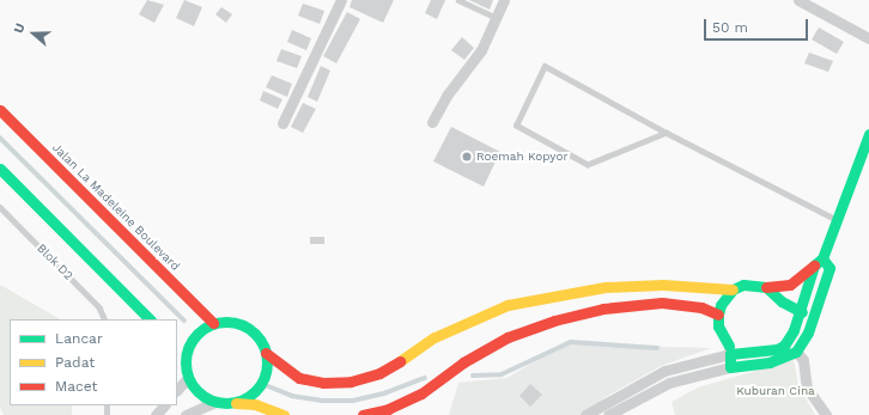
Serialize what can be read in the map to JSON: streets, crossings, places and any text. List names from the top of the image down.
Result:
{
  "streets": {
    "street": ["Jalan La Madeleine Boulevard"],
    "lane": ["Blok D2"]
  },
  "parks": ["Kuburan Cina"],
  "places": ["Roemah Kopyor"],
  "legend": ["Lancar", "Padat", "Macet"],
  "scale_bar": "50 m",
  "north": "left"
}
